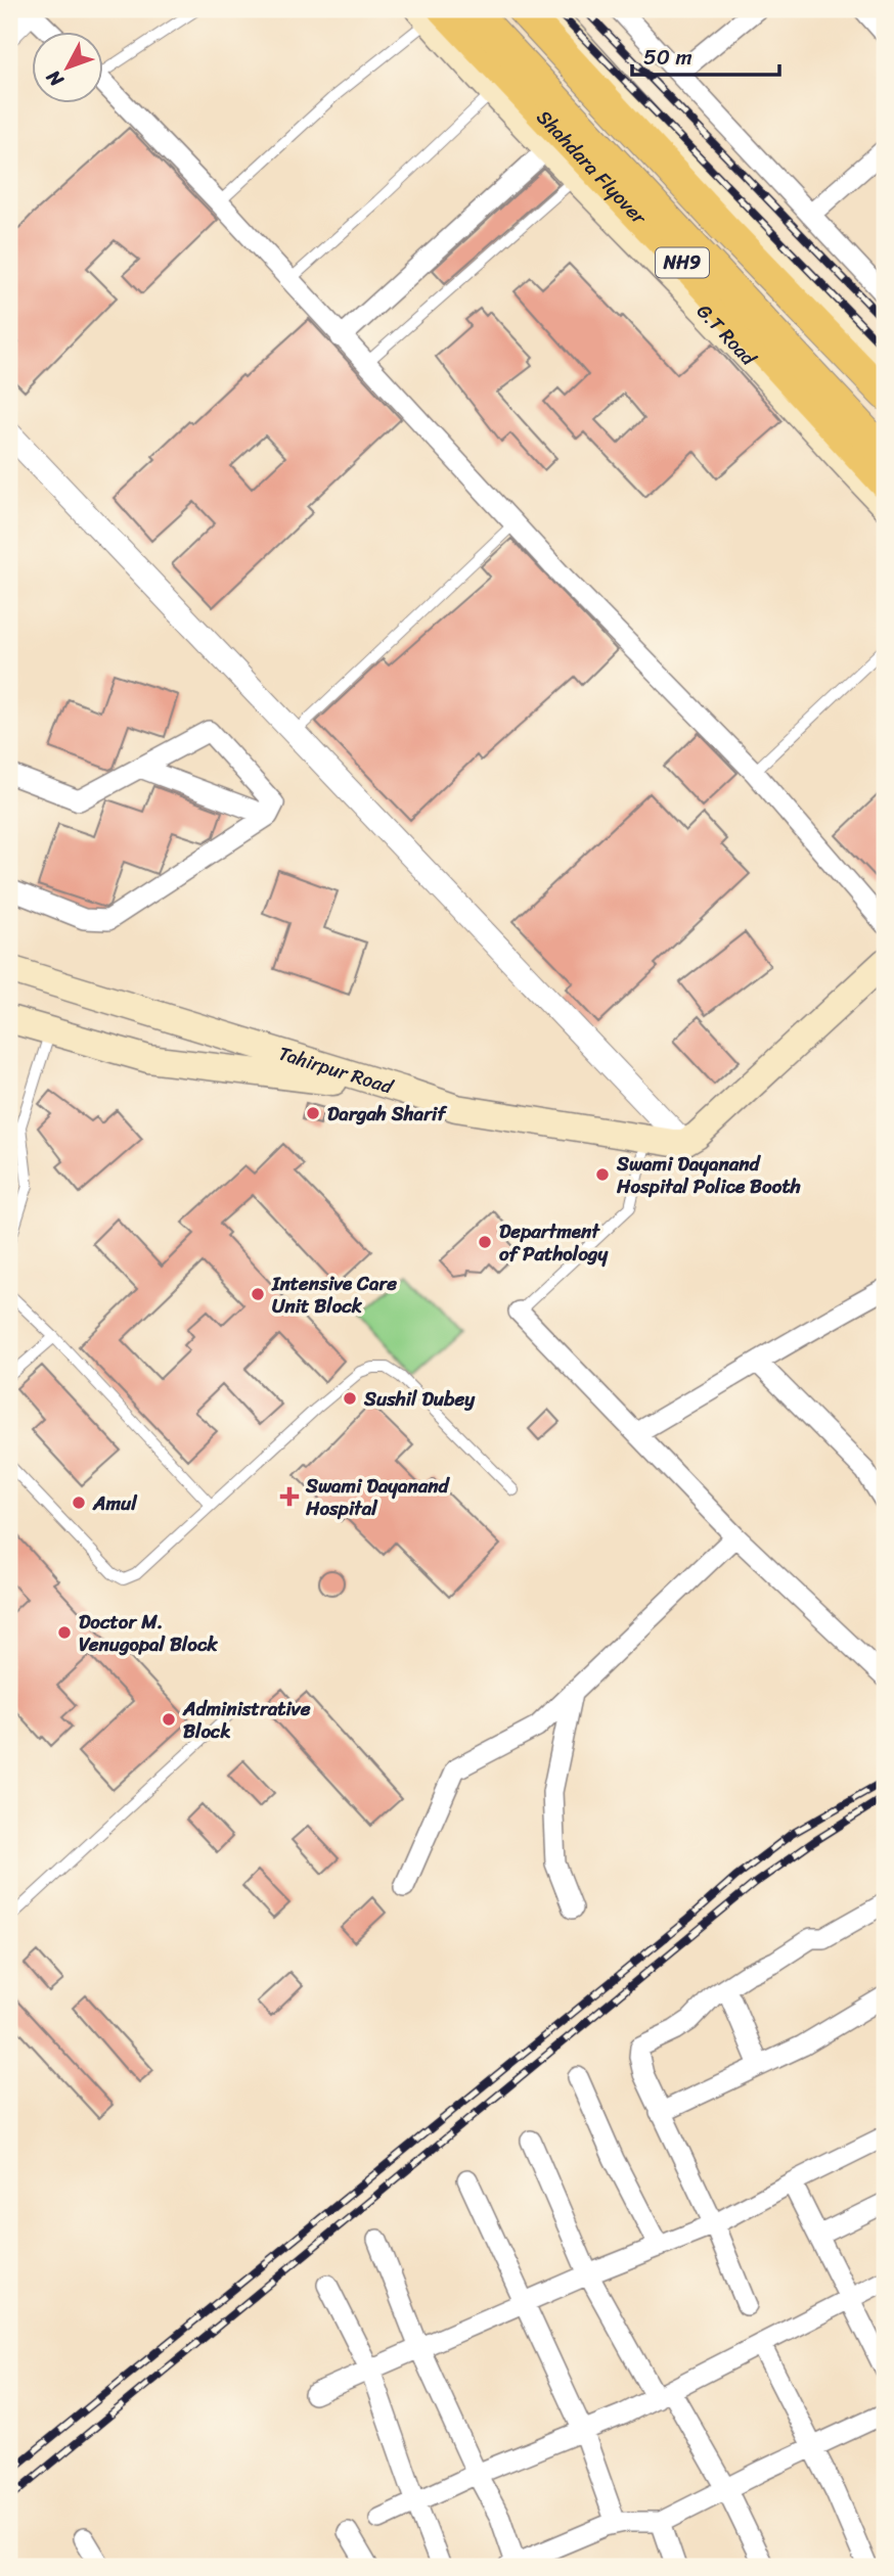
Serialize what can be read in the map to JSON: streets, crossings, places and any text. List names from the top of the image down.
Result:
{
  "streets": {
    "highway": ["Shahdara Flyover"],
    "main road": ["NH9", "G.T Road", "Tahirpur Road"]
  },
  "crossings": [
    ["Shahdara Flyover", "G.T Road"]
  ],
  "places": {
    "other": [
      "Dargah Sharif",
      "Swami Dayanand Hospital Police Booth",
      "Department of Pathology",
      "Intensive Care Unit Block",
      "Sushil Dubey",
      "Amul",
      "Doctor M. Venugopal Block",
      "Administrative Block"
    ],
    "health": ["Swami Dayanand Hospital"]
  },
  "scale_bar": "50 m",
  "north": "bottom left"
}
